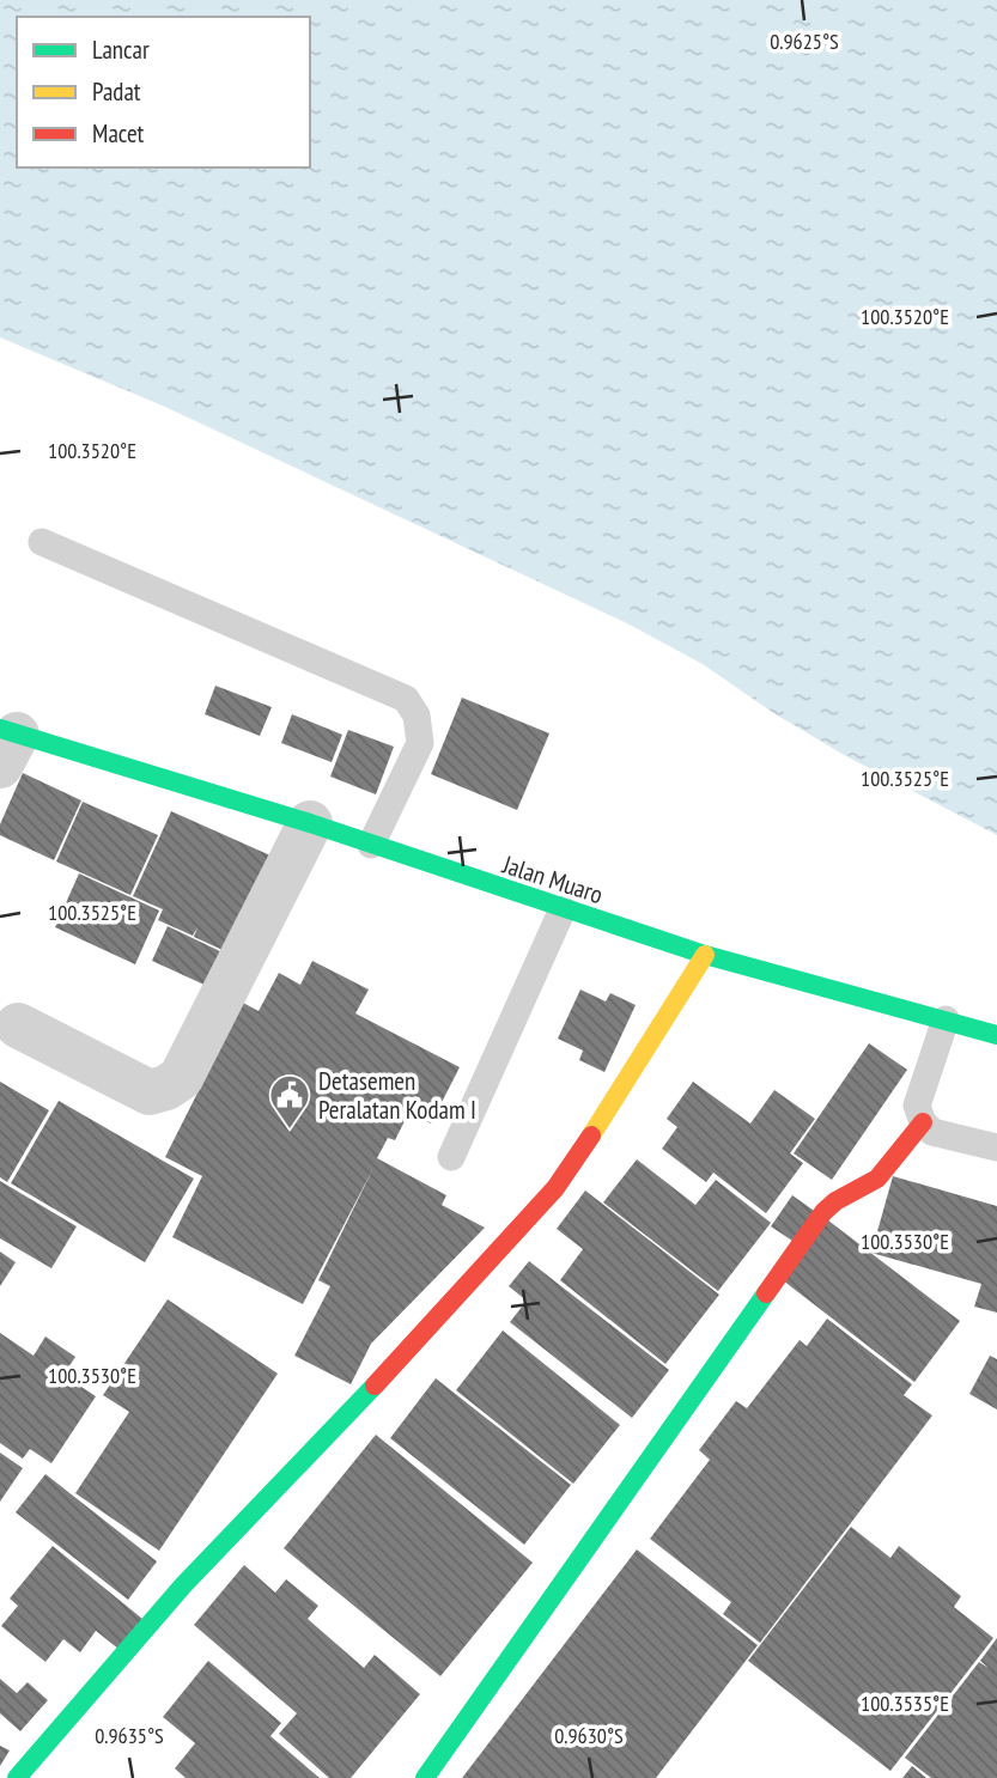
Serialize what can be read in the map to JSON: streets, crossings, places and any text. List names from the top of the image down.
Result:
{
  "streets": {
    "street": ["Jalan Muaro"]
  },
  "places": {
    "public building": ["Detasemen Peralatan Kodam I"]
  },
  "legend": ["Lancar", "Padat", "Macet"],
  "coordinates": [
    "0.9625°S",
    "100.3520°E",
    "100.3525°E",
    "100.3530°E",
    "100.3535°E",
    "0.9635°S",
    "0.9630°S"
  ]
}
